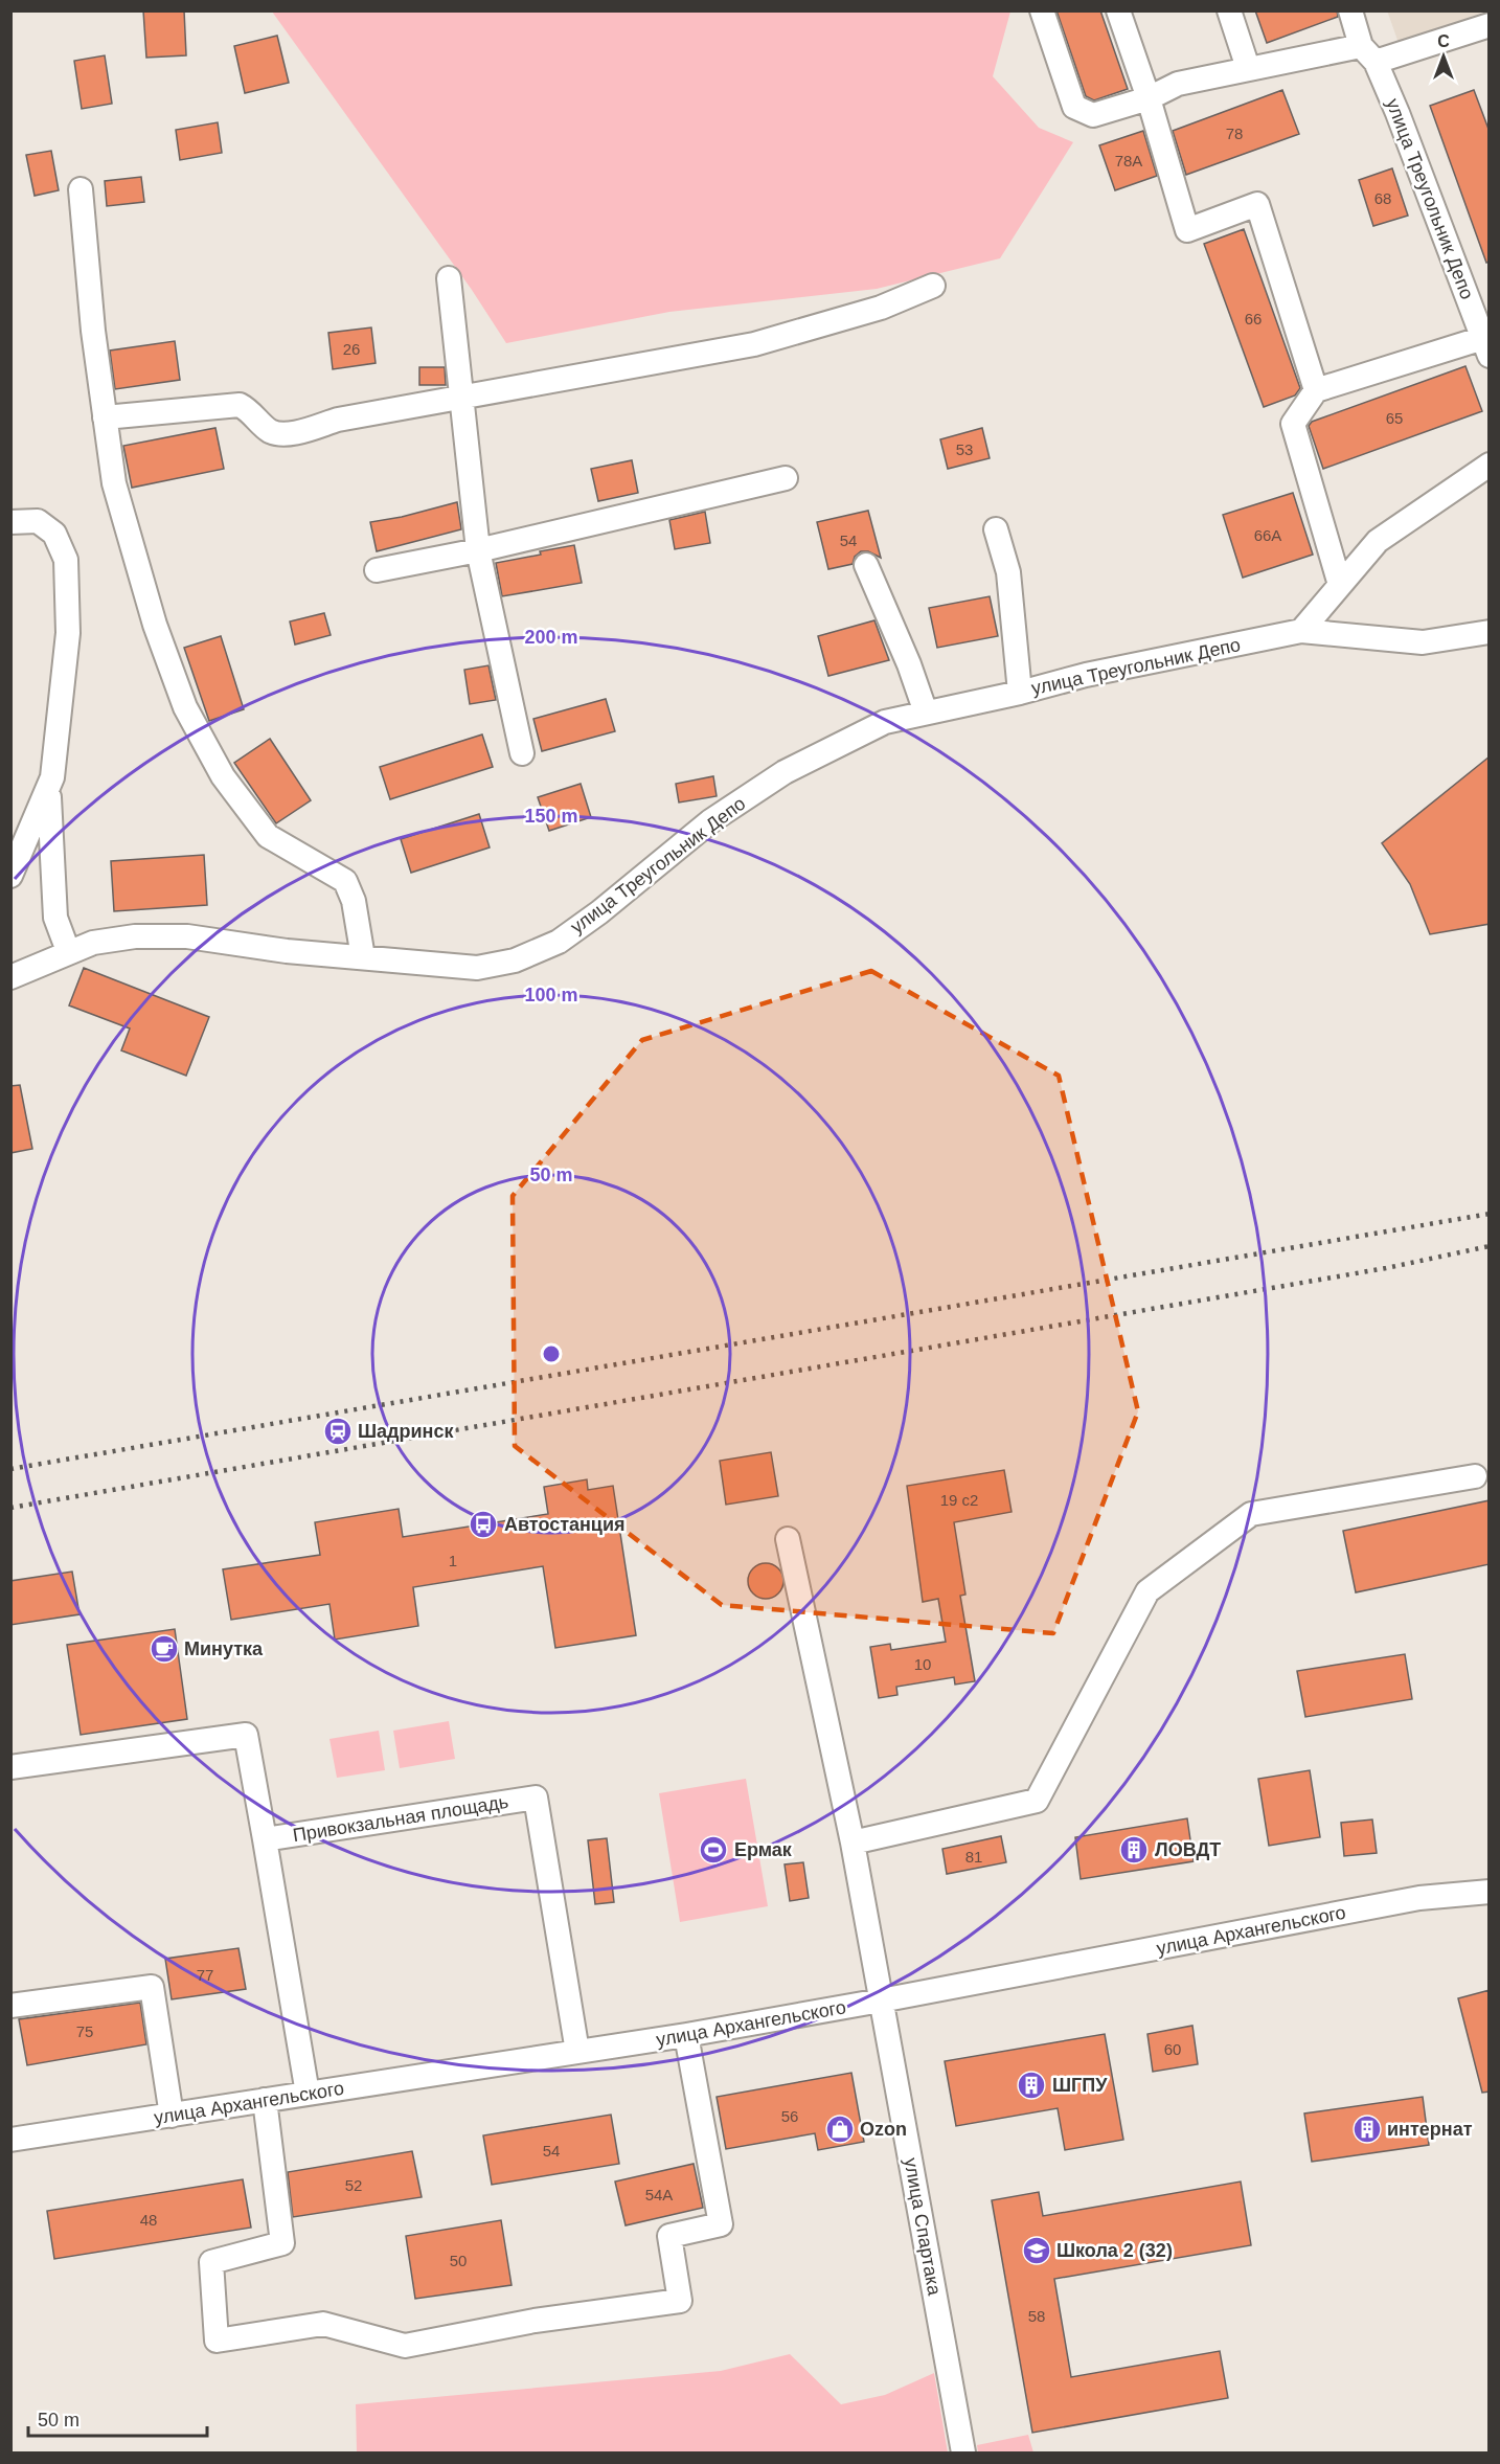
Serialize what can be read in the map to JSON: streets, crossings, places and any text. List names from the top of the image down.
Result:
{
  "streets": {
    "street": [
      "улица Треугольник Депо",
      "Привокзальная площадь",
      "улица Архангельского",
      "улица Спартака"
    ]
  },
  "crossings": [
    ["Привокзальная площадь", "улица Архангельского"],
    ["улица Архангельского", "улица Спартака"]
  ],
  "places": {
    "station": ["Шадринск"],
    "bus stop": ["Автостанция"],
    "cafe": ["Минутка"],
    "sports": ["Ермак"],
    "building": ["ЛОВДТ", "ШГПУ", "интернат"],
    "shop": ["Ozon"],
    "school or university": ["Школа 2 (32)"]
  },
  "house_numbers": [
    "78",
    "78А",
    "68",
    "66",
    "26",
    "65",
    "53",
    "66А",
    "54",
    "19 с2",
    "1",
    "10",
    "81",
    "77",
    "75",
    "60",
    "56",
    "54",
    "52",
    "54А",
    "48",
    "50",
    "58"
  ],
  "scale_bar": "50 m",
  "north": "top",
  "rings": [
    "200 m",
    "150 m",
    "100 m",
    "50 m"
  ]
}
